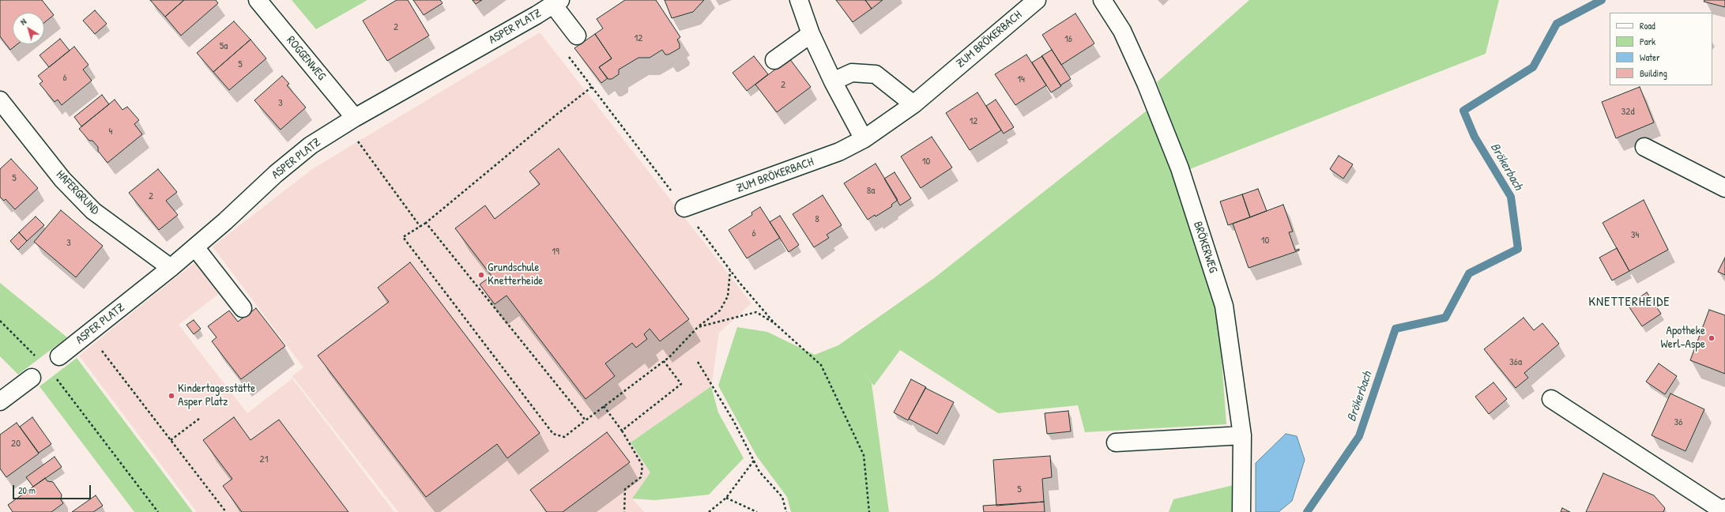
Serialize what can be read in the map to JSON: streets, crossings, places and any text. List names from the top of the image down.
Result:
{
  "streets": {
    "street": [
      "ASPER PLATZ",
      "ZUM BRÖKERBACH",
      "ROGGENWEG",
      "HAFERGRUND",
      "BRÖKERWEG"
    ]
  },
  "crossings": [
    ["ASPER PLATZ", "ROGGENWEG"],
    ["ASPER PLATZ", "HAFERGRUND"]
  ],
  "districts": ["KNETTERHEIDE"],
  "water": ["Brökerbach"],
  "places": ["Grundschule Knetterheide", "Apotheke Werl-Aspe", "Kindertagesstätte Asper Platz"],
  "house_numbers": [
    "2",
    "12",
    "16",
    "5a",
    "5",
    "6",
    "14",
    "2",
    "3",
    "32d",
    "12",
    "4",
    "10",
    "5",
    "8a",
    "2",
    "8",
    "6",
    "34",
    "10",
    "3",
    "19",
    "36a",
    "36",
    "20",
    "21",
    "5"
  ],
  "legend": [
    "Road",
    "Park",
    "Water",
    "Building"
  ],
  "scale_bar": "20 m",
  "north": "top left"
}
